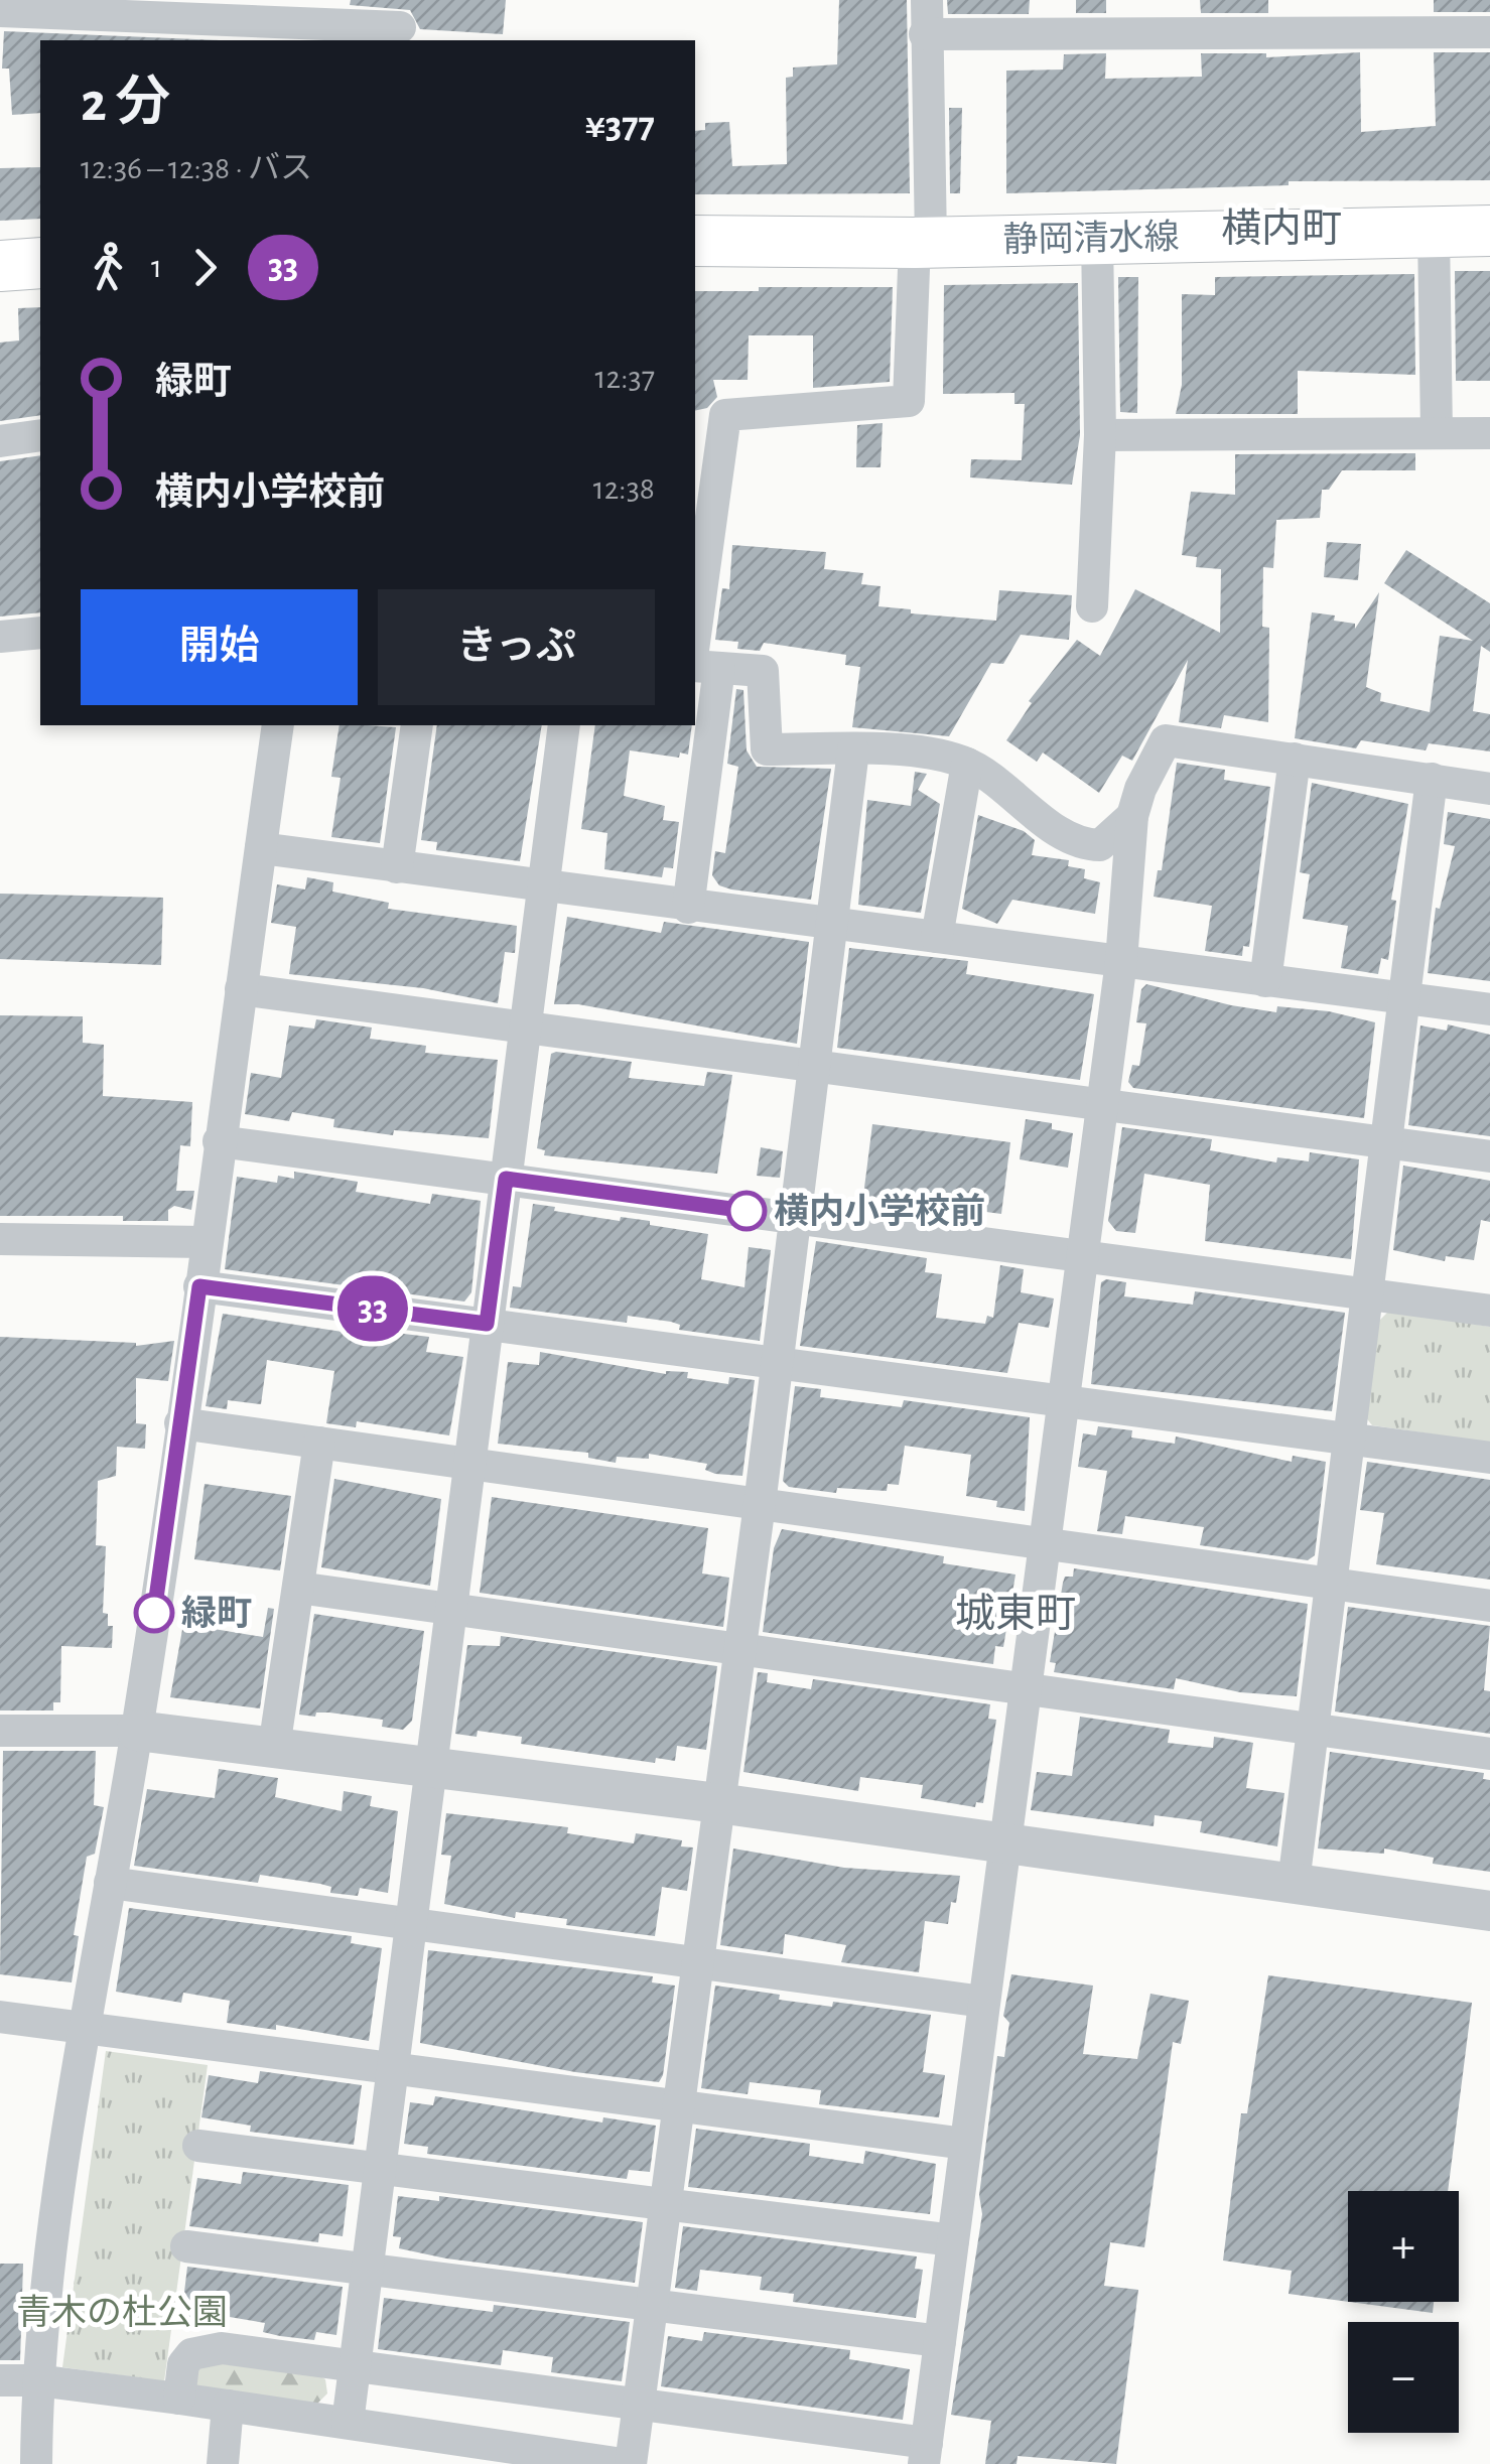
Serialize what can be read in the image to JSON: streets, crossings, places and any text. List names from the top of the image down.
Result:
{
  "streets": {
    "main road": ["静岡清水線"]
  },
  "districts": ["横内町", "城東町"],
  "parks": ["青木の杜公園"],
  "places": ["横内小学校前", "緑町"],
  "lines": ["bus line 33"],
  "page": {
    "on_map": "33",
    "heading": ["2 分", "12:36 – 12:38 · バス", "¥377"],
    "legs": ["1", "33"],
    "list": [
      {
        "name": "緑町",
        "value": "12:37"
      },
      {
        "name": "横内小学校前",
        "value": "12:38"
      }
    ],
    "buttons": ["開始", "きっぷ"],
    "map_buttons": ["+", "−"]
  }
}
